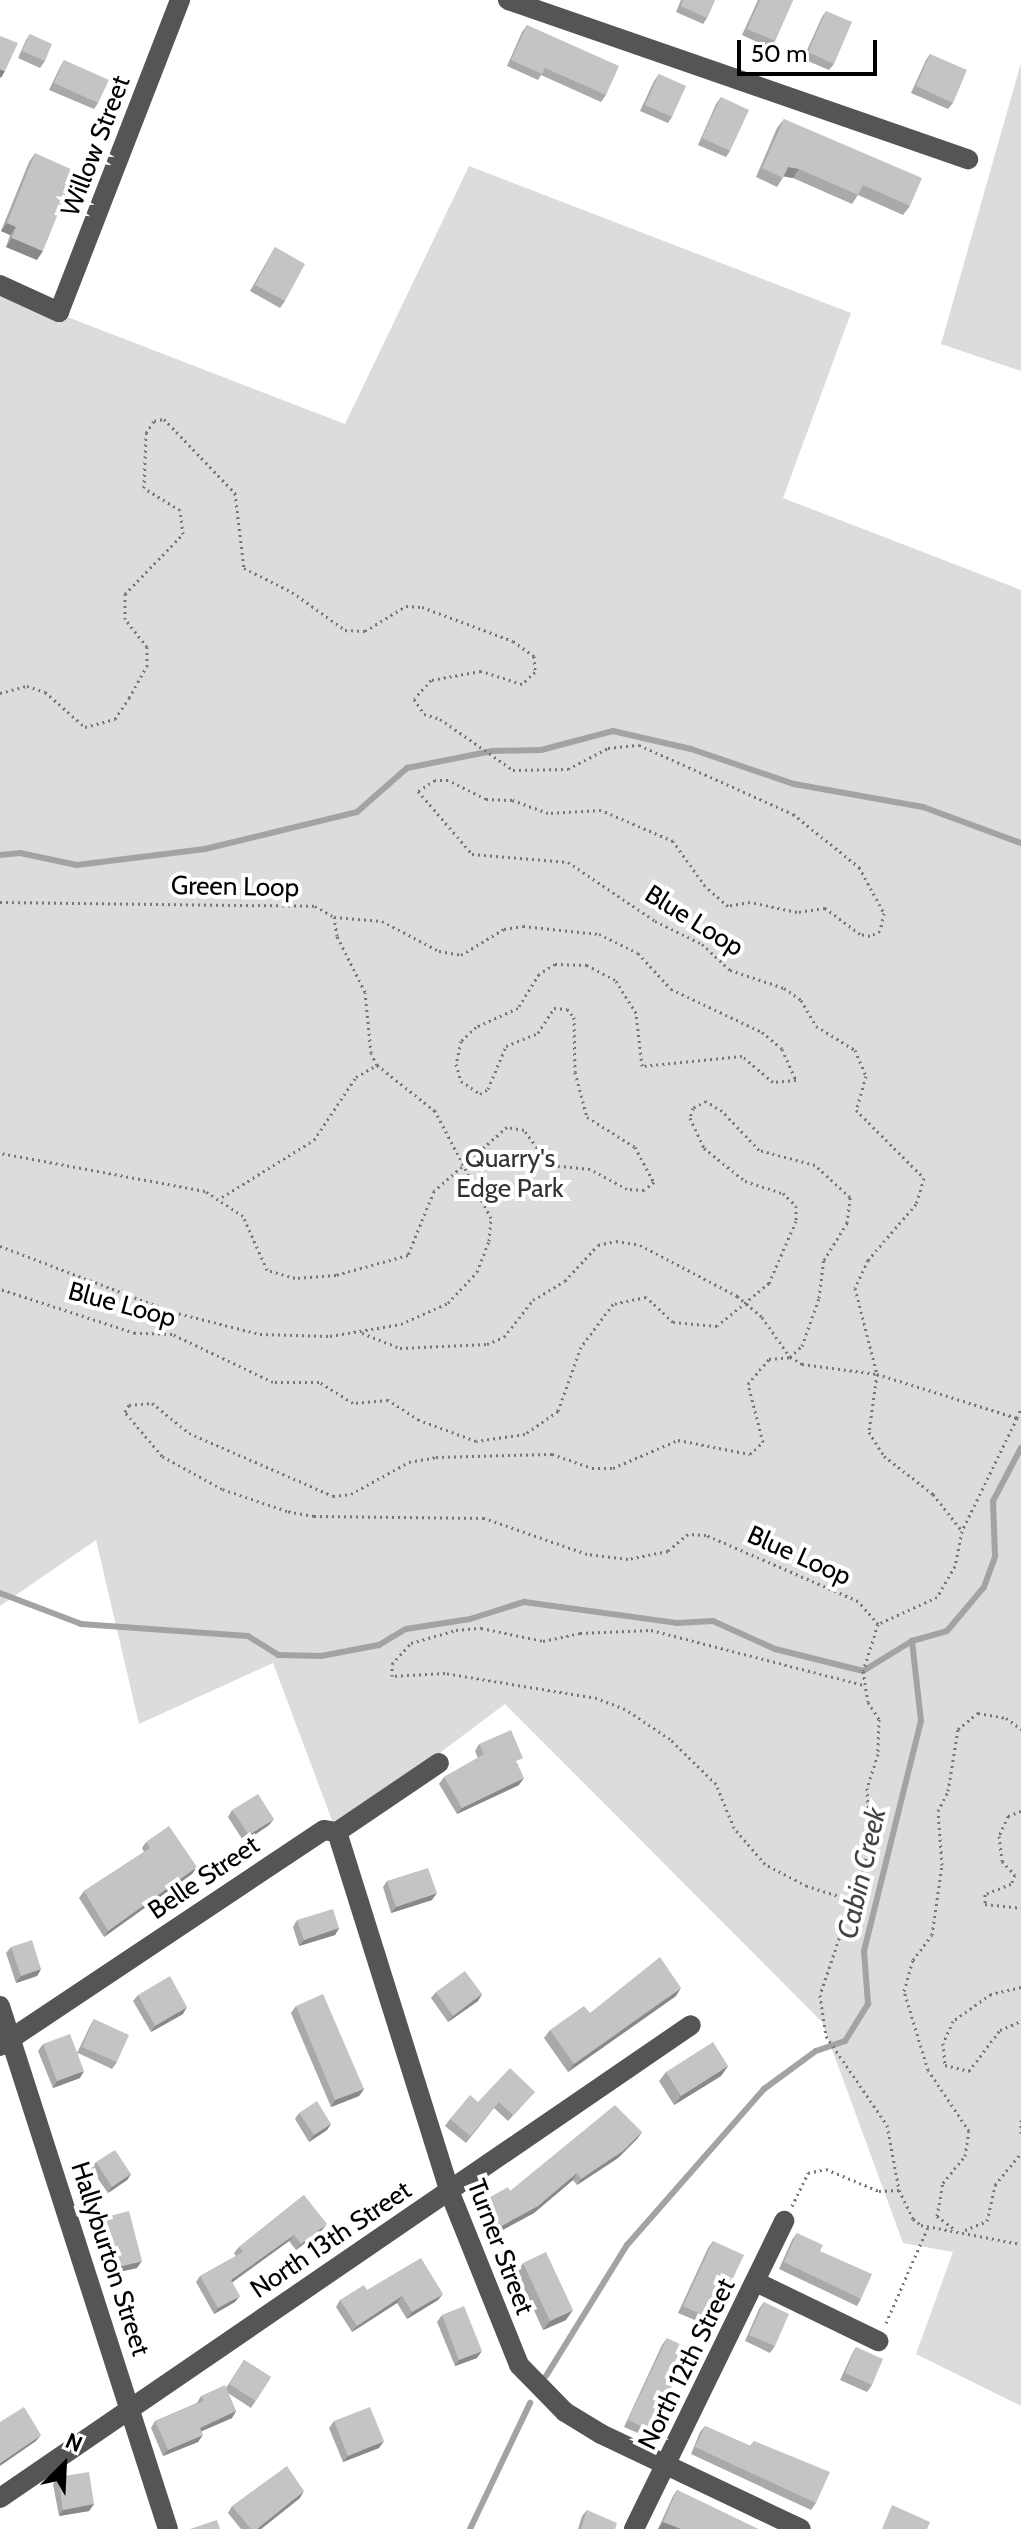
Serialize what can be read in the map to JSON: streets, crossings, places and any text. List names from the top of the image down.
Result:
{
  "streets": {
    "street": [
      "Willow Street",
      "Belle Street",
      "North 13th Street",
      "Turner Street",
      "Hallyburton Street",
      "North 12th Street"
    ],
    "path": ["Green Loop", "Blue Loop"]
  },
  "crossings": [
    ["Belle Street", "Turner Street"],
    ["Belle Street", "Hallyburton Street"],
    ["North 13th Street", "Turner Street"],
    ["North 13th Street", "Hallyburton Street"],
    ["Turner Street", "North 12th Street"]
  ],
  "water": ["Cabin Creek"],
  "parks": ["Quarry's Edge Park"],
  "scale_bar": "50 m",
  "north": "top right"
}
